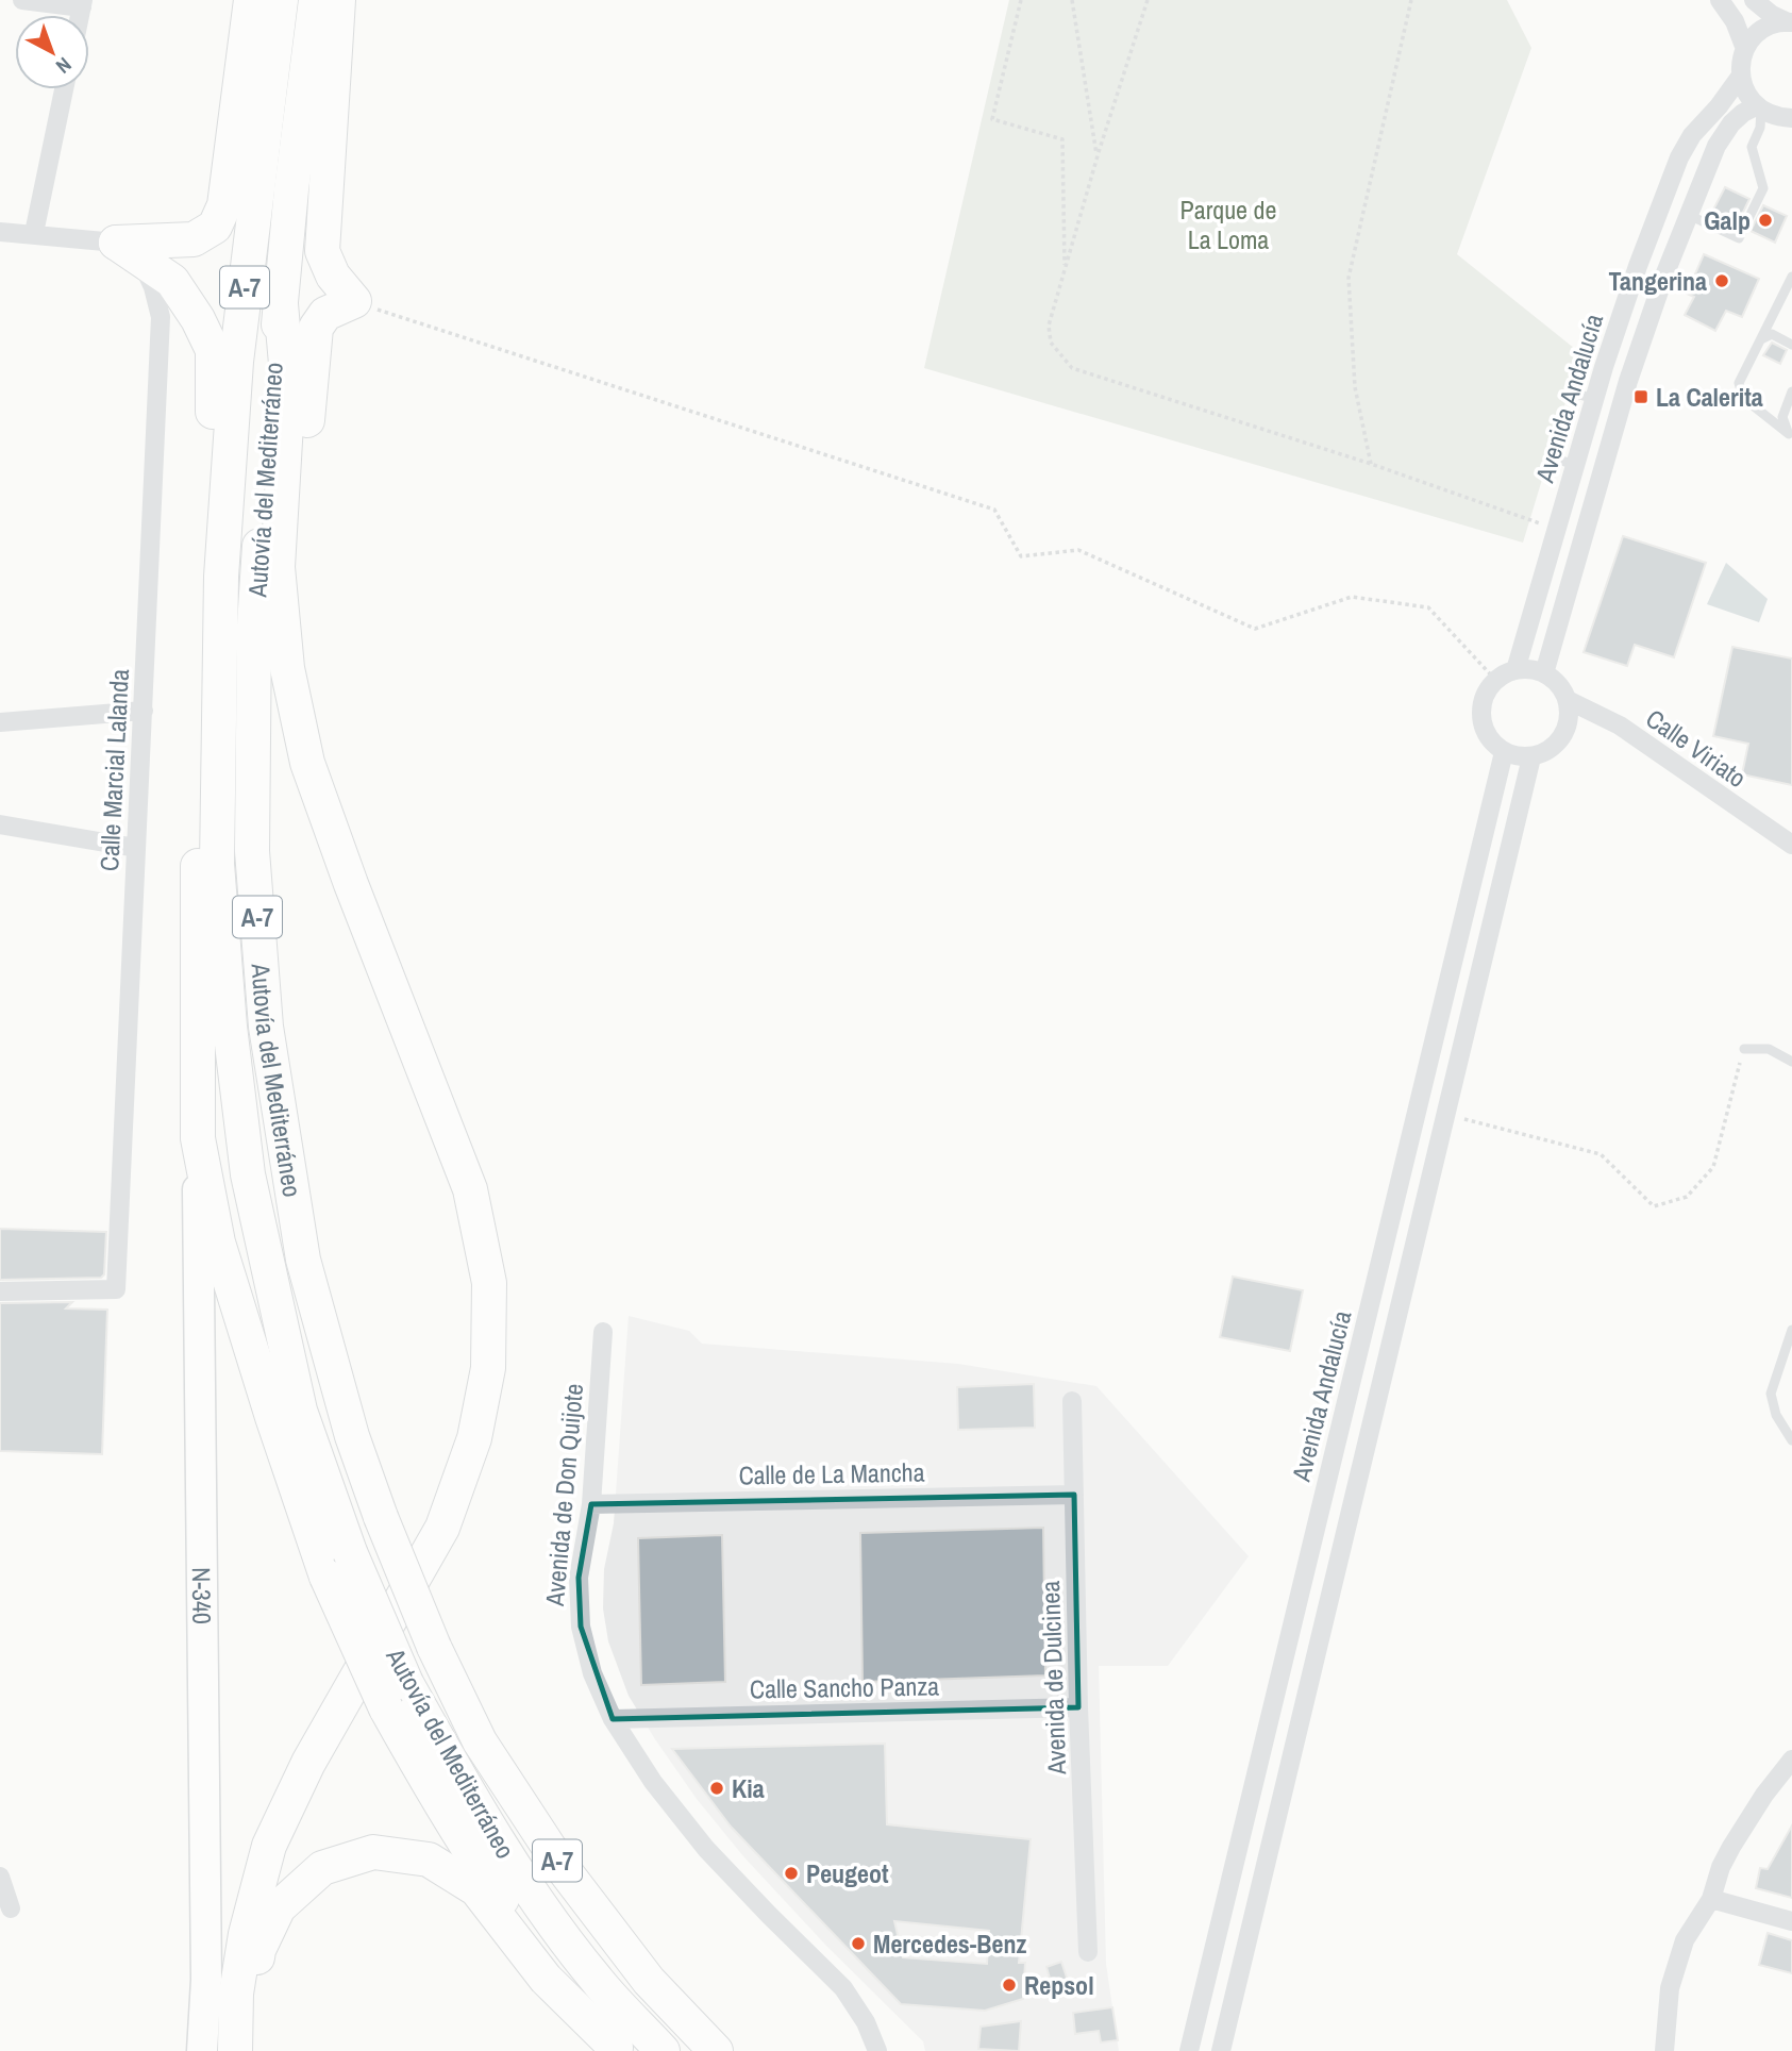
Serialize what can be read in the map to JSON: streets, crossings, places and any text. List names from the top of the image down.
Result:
{
  "streets": {
    "highway": ["A-7", "Autovía del Mediterráneo"],
    "main road": ["N-340"],
    "street": [
      "Avenida Andalucía",
      "Calle Viriato",
      "Calle Marcial Lalanda",
      "Calle de La Mancha",
      "Avenida de Don Quijote",
      "Avenida de Dulcinea",
      "Calle Sancho Panza"
    ]
  },
  "crossings": [
    ["Avenida Andalucía", "Calle Viriato"],
    ["Calle de La Mancha", "Avenida de Don Quijote"],
    ["Calle de La Mancha", "Avenida de Dulcinea"],
    ["Avenida de Don Quijote", "Calle Sancho Panza"],
    ["Avenida de Dulcinea", "Calle Sancho Panza"]
  ],
  "parks": ["Parque de La Loma"],
  "places": {
    "other": [
      "Galp",
      "Tangerina",
      "Kia",
      "Peugeot",
      "Mercedes-Benz",
      "Repsol"
    ],
    "transit": ["La Calerita"]
  },
  "north": "bottom right"
}
